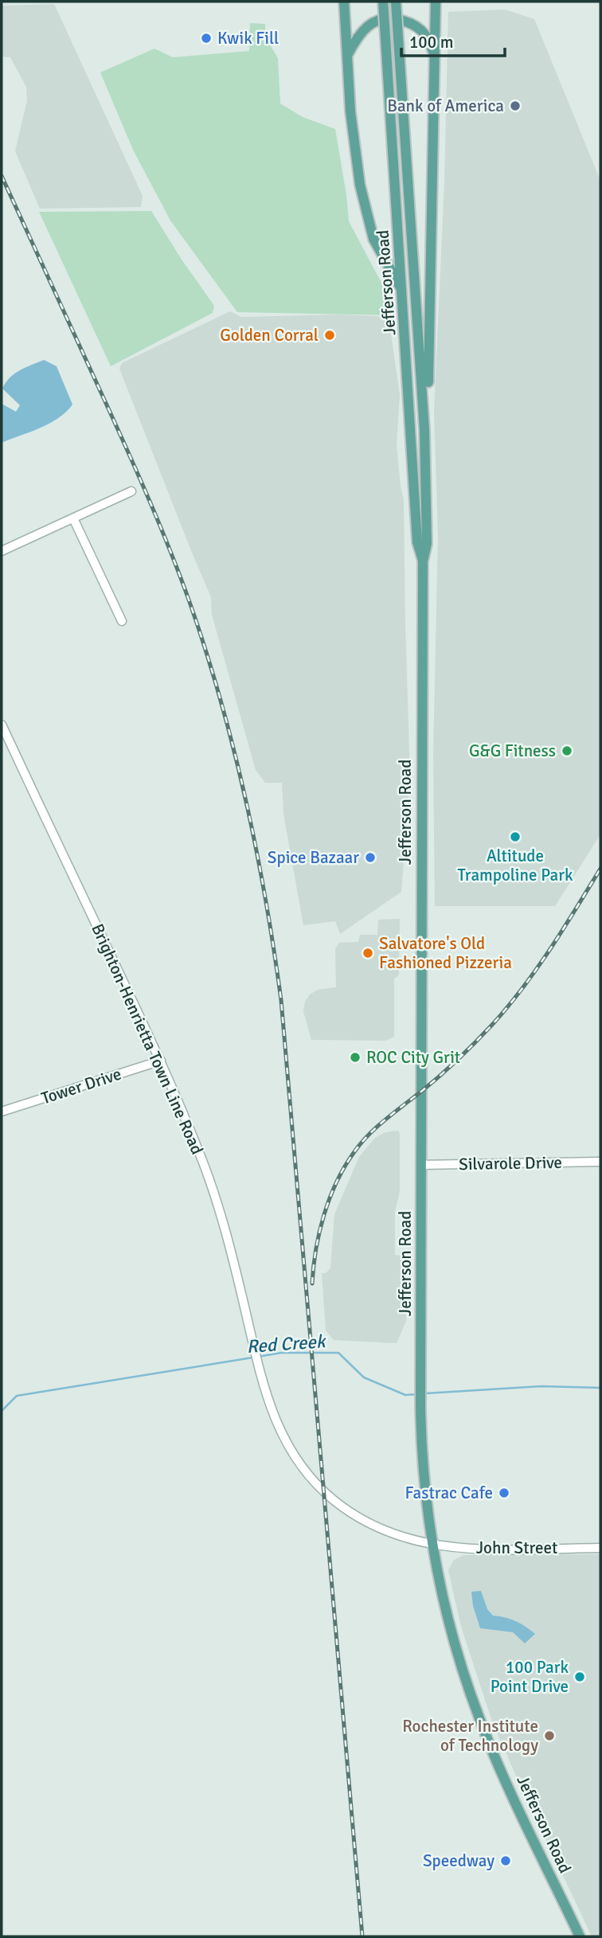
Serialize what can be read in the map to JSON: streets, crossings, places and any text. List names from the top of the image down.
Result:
{
  "streets": {
    "main road": ["Jefferson Road"],
    "street": [
      "Brighton-Henrietta Town Line Road",
      "Tower Drive",
      "Silvarole Drive",
      "John Street"
    ]
  },
  "crossings": [
    ["Jefferson Road", "Brighton-Henrietta Town Line Road"],
    ["Jefferson Road", "Silvarole Drive"],
    ["Jefferson Road", "John Street"],
    ["Brighton-Henrietta Town Line Road", "Tower Drive"],
    ["Brighton-Henrietta Town Line Road", "John Street"]
  ],
  "water": ["Red Creek"],
  "places": [
    "Kwik Fill",
    "Bank of America",
    "Golden Corral",
    "G&G Fitness",
    "Altitude Trampoline Park",
    "Spice Bazaar",
    "Salvatore's Old Fashioned Pizzeria",
    "ROC City Grit",
    "Fastrac Cafe",
    "100 Park Point Drive",
    "Rochester Institute of Technology",
    "Speedway"
  ],
  "scale_bar": "100 m"
}
